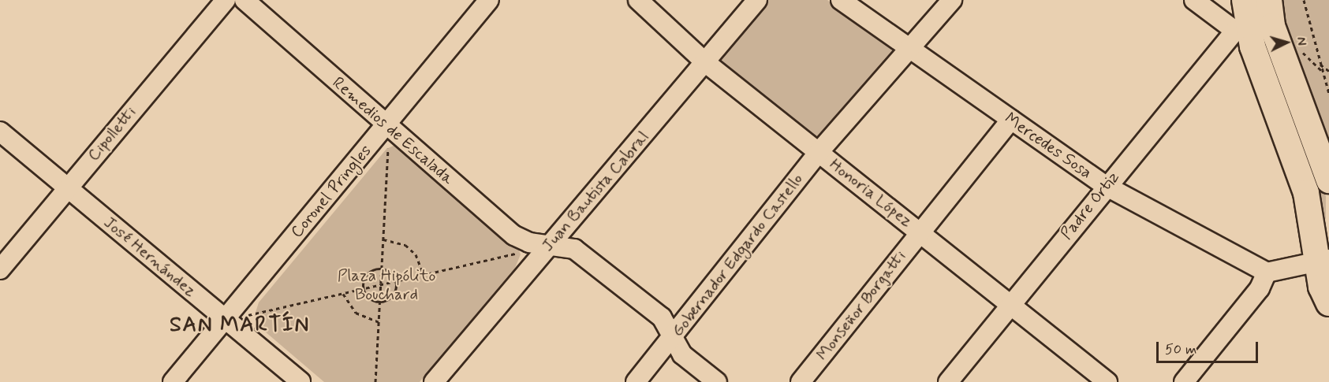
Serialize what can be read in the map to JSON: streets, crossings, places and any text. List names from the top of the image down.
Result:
{
  "streets": {
    "street": [
      "Remedios de Escalada",
      "Cipolletti",
      "Mercedes Sosa",
      "Coronel Pringles",
      "Juan Bautista Cabral",
      "Honoria López",
      "Padre Ortiz",
      "Gobernador Edgardo Castello",
      "José Hernández",
      "Monseñor Borgatti"
    ]
  },
  "crossings": [
    ["Remedios de Escalada", "Coronel Pringles"],
    ["Remedios de Escalada", "Juan Bautista Cabral"],
    ["Remedios de Escalada", "Gobernador Edgardo Castello"],
    ["Cipolletti", "José Hernández"],
    ["Mercedes Sosa", "Padre Ortiz"],
    ["Mercedes Sosa", "Gobernador Edgardo Castello"],
    ["Mercedes Sosa", "Monseñor Borgatti"],
    ["Coronel Pringles", "José Hernández"],
    ["Juan Bautista Cabral", "Honoria López"],
    ["Honoria López", "Padre Ortiz"],
    ["Honoria López", "Gobernador Edgardo Castello"],
    ["Honoria López", "Monseñor Borgatti"]
  ],
  "districts": ["SAN MARTÍN"],
  "parks": ["Plaza Hipólito Bouchard"],
  "scale_bar": "50 m",
  "north": "right"
}
